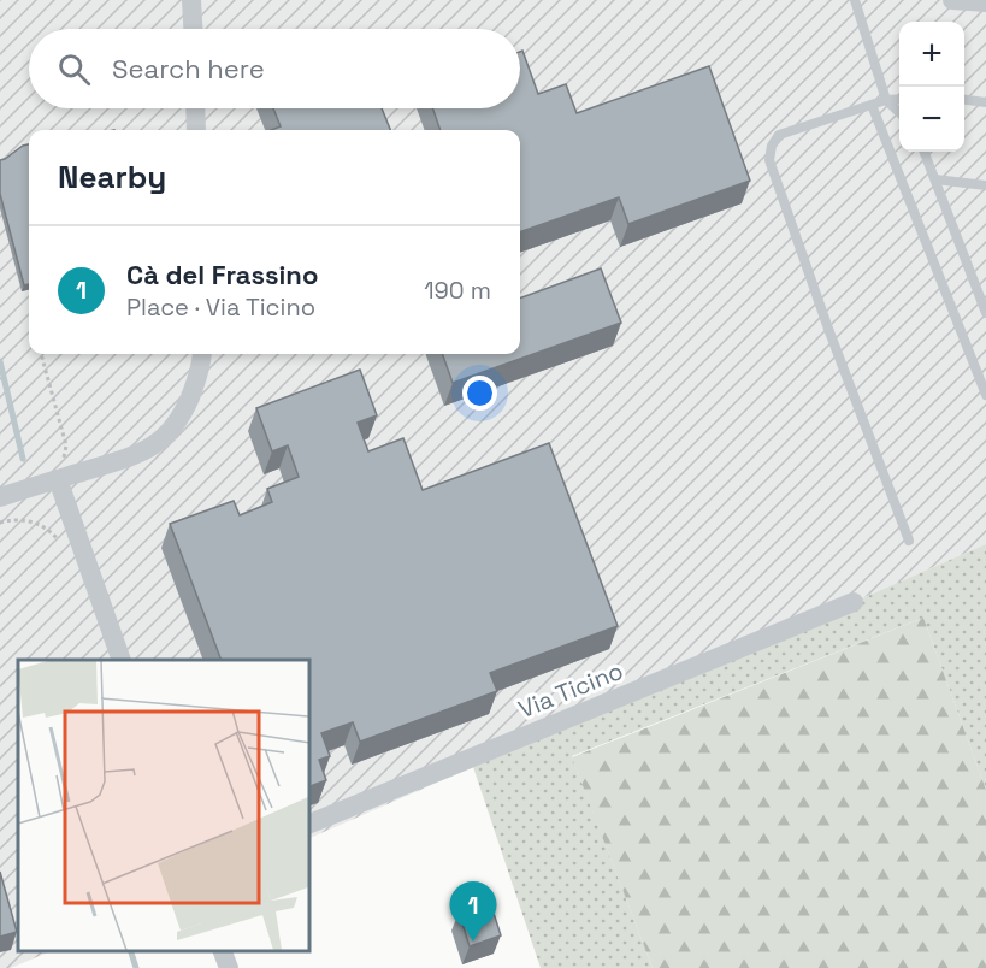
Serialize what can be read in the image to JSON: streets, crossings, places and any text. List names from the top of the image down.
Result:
{
  "streets": {
    "street": ["Via Ticino"]
  },
  "page": {
    "map_buttons": ["+", "−"],
    "search": "Search here",
    "heading": "Nearby",
    "list": [
      {
        "mark": "1",
        "name": "Cà del Frassino",
        "note": "Place · Via Ticino",
        "value": "190 m"
      }
    ],
    "pins": "1"
  }
}
